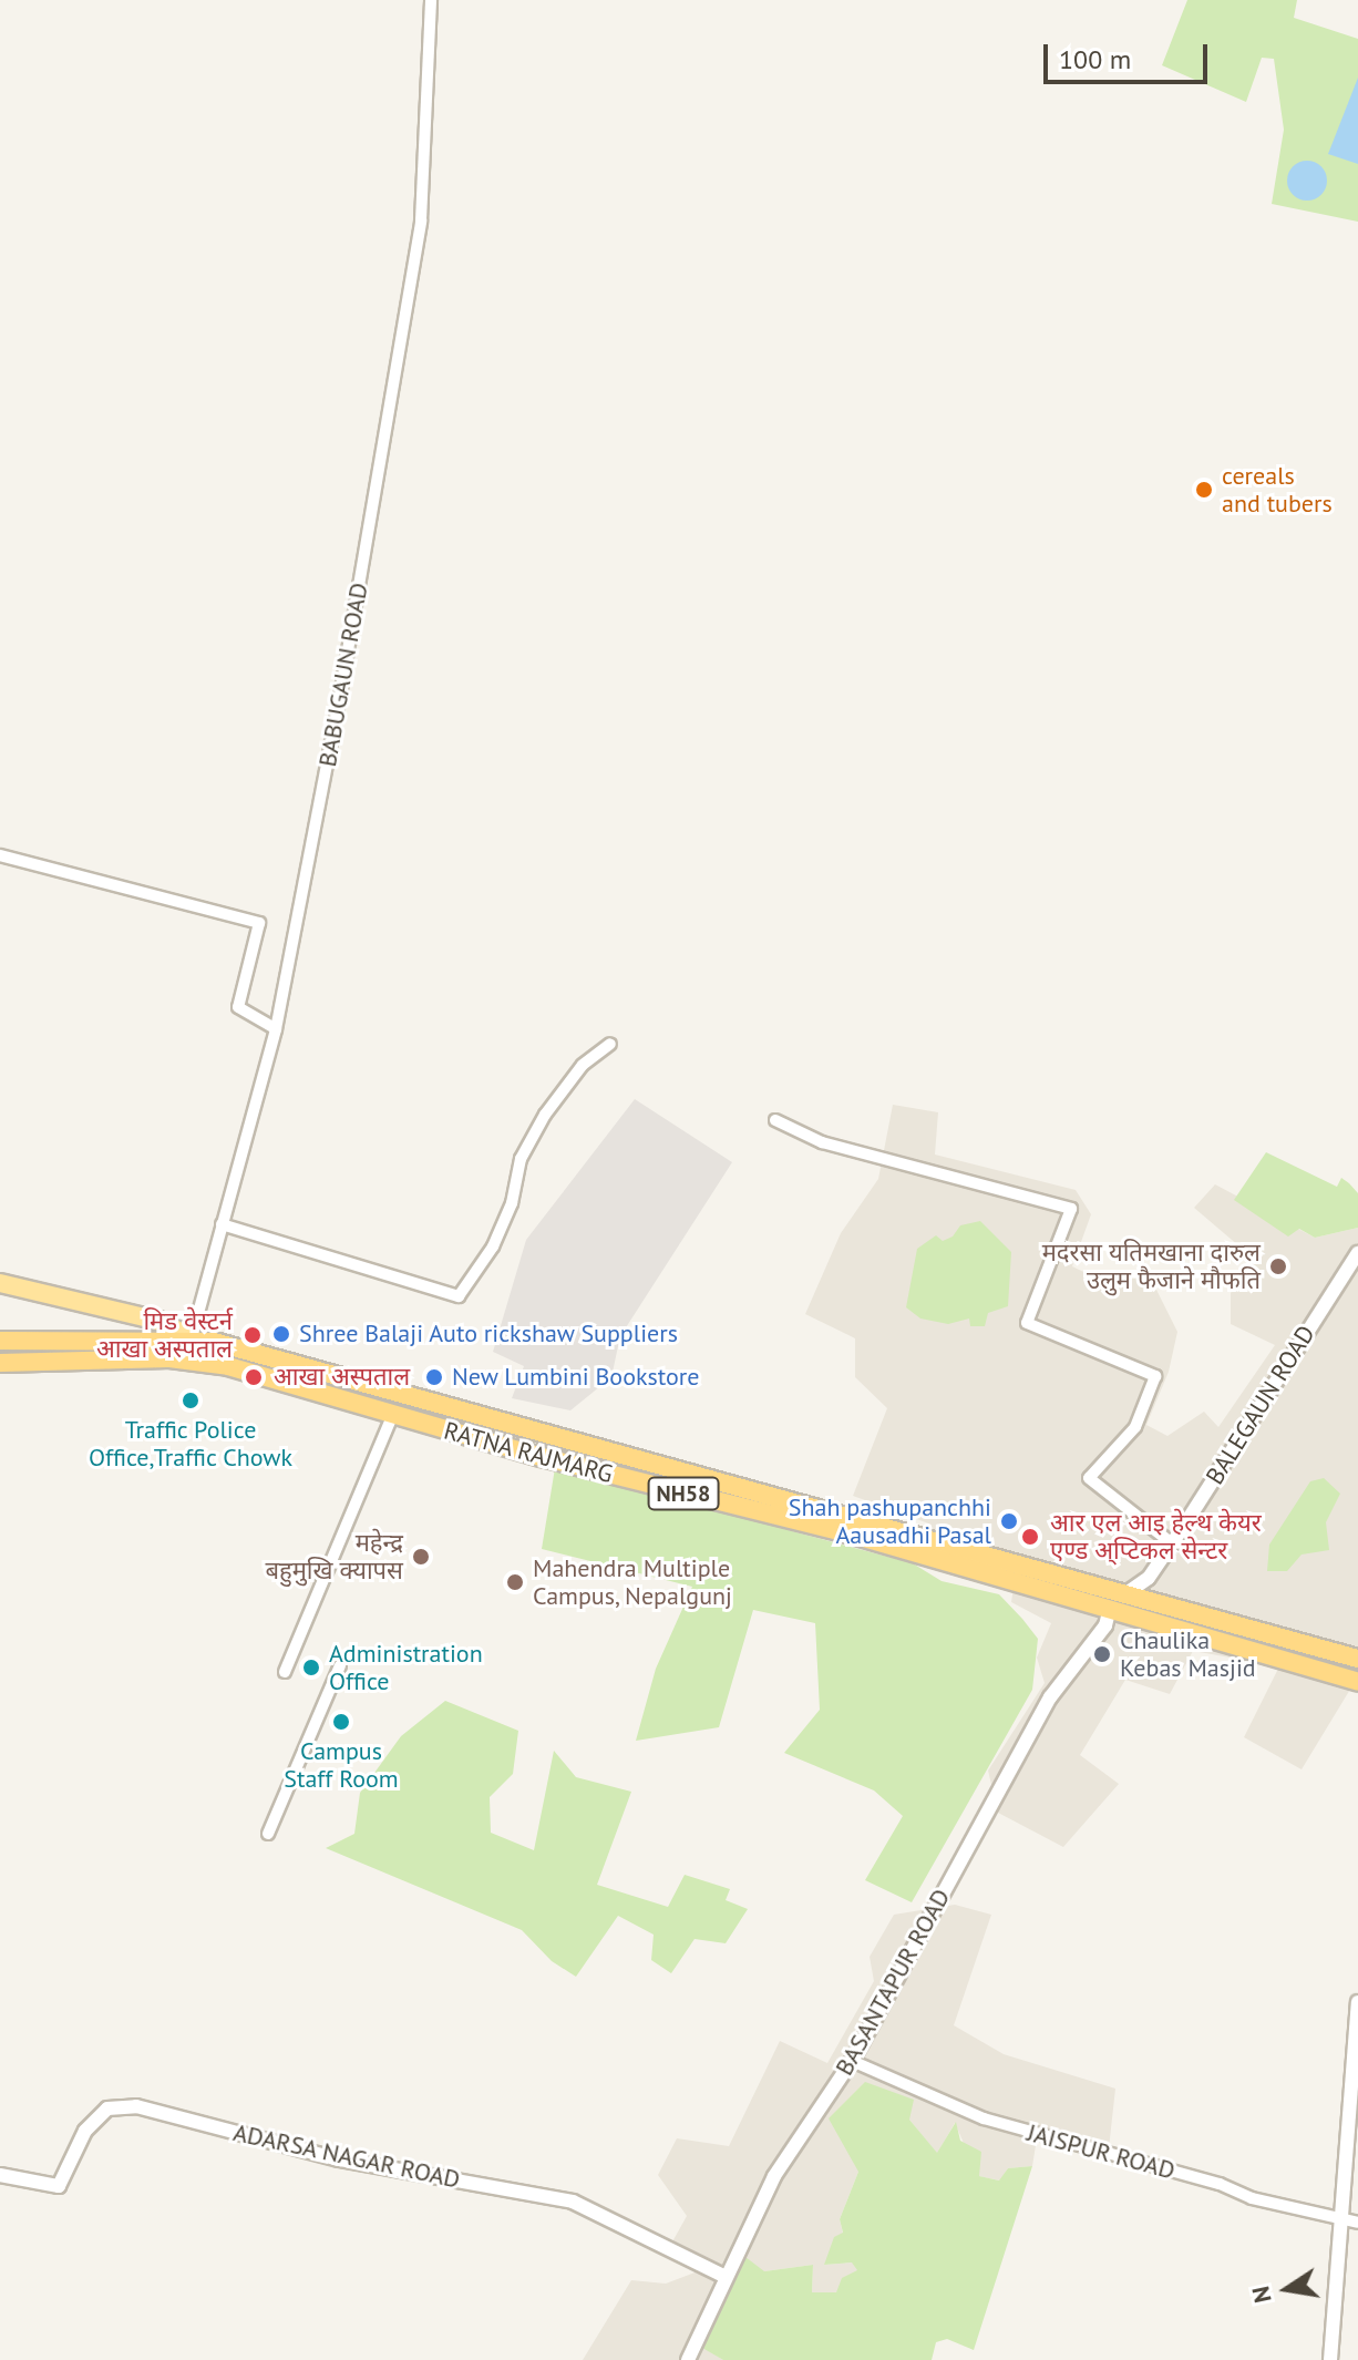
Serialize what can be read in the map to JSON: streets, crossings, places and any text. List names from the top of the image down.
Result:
{
  "streets": {
    "highway": ["RATNA RAJMARG", "NH58"],
    "street": [
      "BABUGAUN ROAD",
      "BALEGAUN ROAD",
      "BASANTAPUR ROAD",
      "JAISPUR ROAD",
      "ADARSA NAGAR ROAD"
    ]
  },
  "crossings": [
    ["BABUGAUN ROAD", "RATNA RAJMARG"],
    ["BALEGAUN ROAD", "RATNA RAJMARG"],
    ["RATNA RAJMARG", "BASANTAPUR ROAD"],
    ["BASANTAPUR ROAD", "JAISPUR ROAD"],
    ["BASANTAPUR ROAD", "ADARSA NAGAR ROAD"]
  ],
  "places": [
    "cereals and tubers",
    "मदरसा यतिमखाना दारुल उलुम फैजाने माैफति",
    "Shree Balaji Auto rickshaw Suppliers",
    "मिड वेस्टर्न आखा अस्पताल",
    "आखा अस्पताल",
    "New Lumbini Bookstore",
    "Traffic Police Office,Traffic Chowk",
    "Shah pashupanchhi Aausadhi Pasal",
    "आर एल आइ हेल्थ केयर एण्ड अ्प्टिकल सेन्टर",
    "महेन्द्र बहुमुखि क्यापस",
    "Mahendra Multiple Campus, Nepalgunj",
    "Chaulika Kebas Masjid",
    "Administration Office",
    "Campus Staff Room"
  ],
  "scale_bar": "100 m",
  "north": "left"
}
